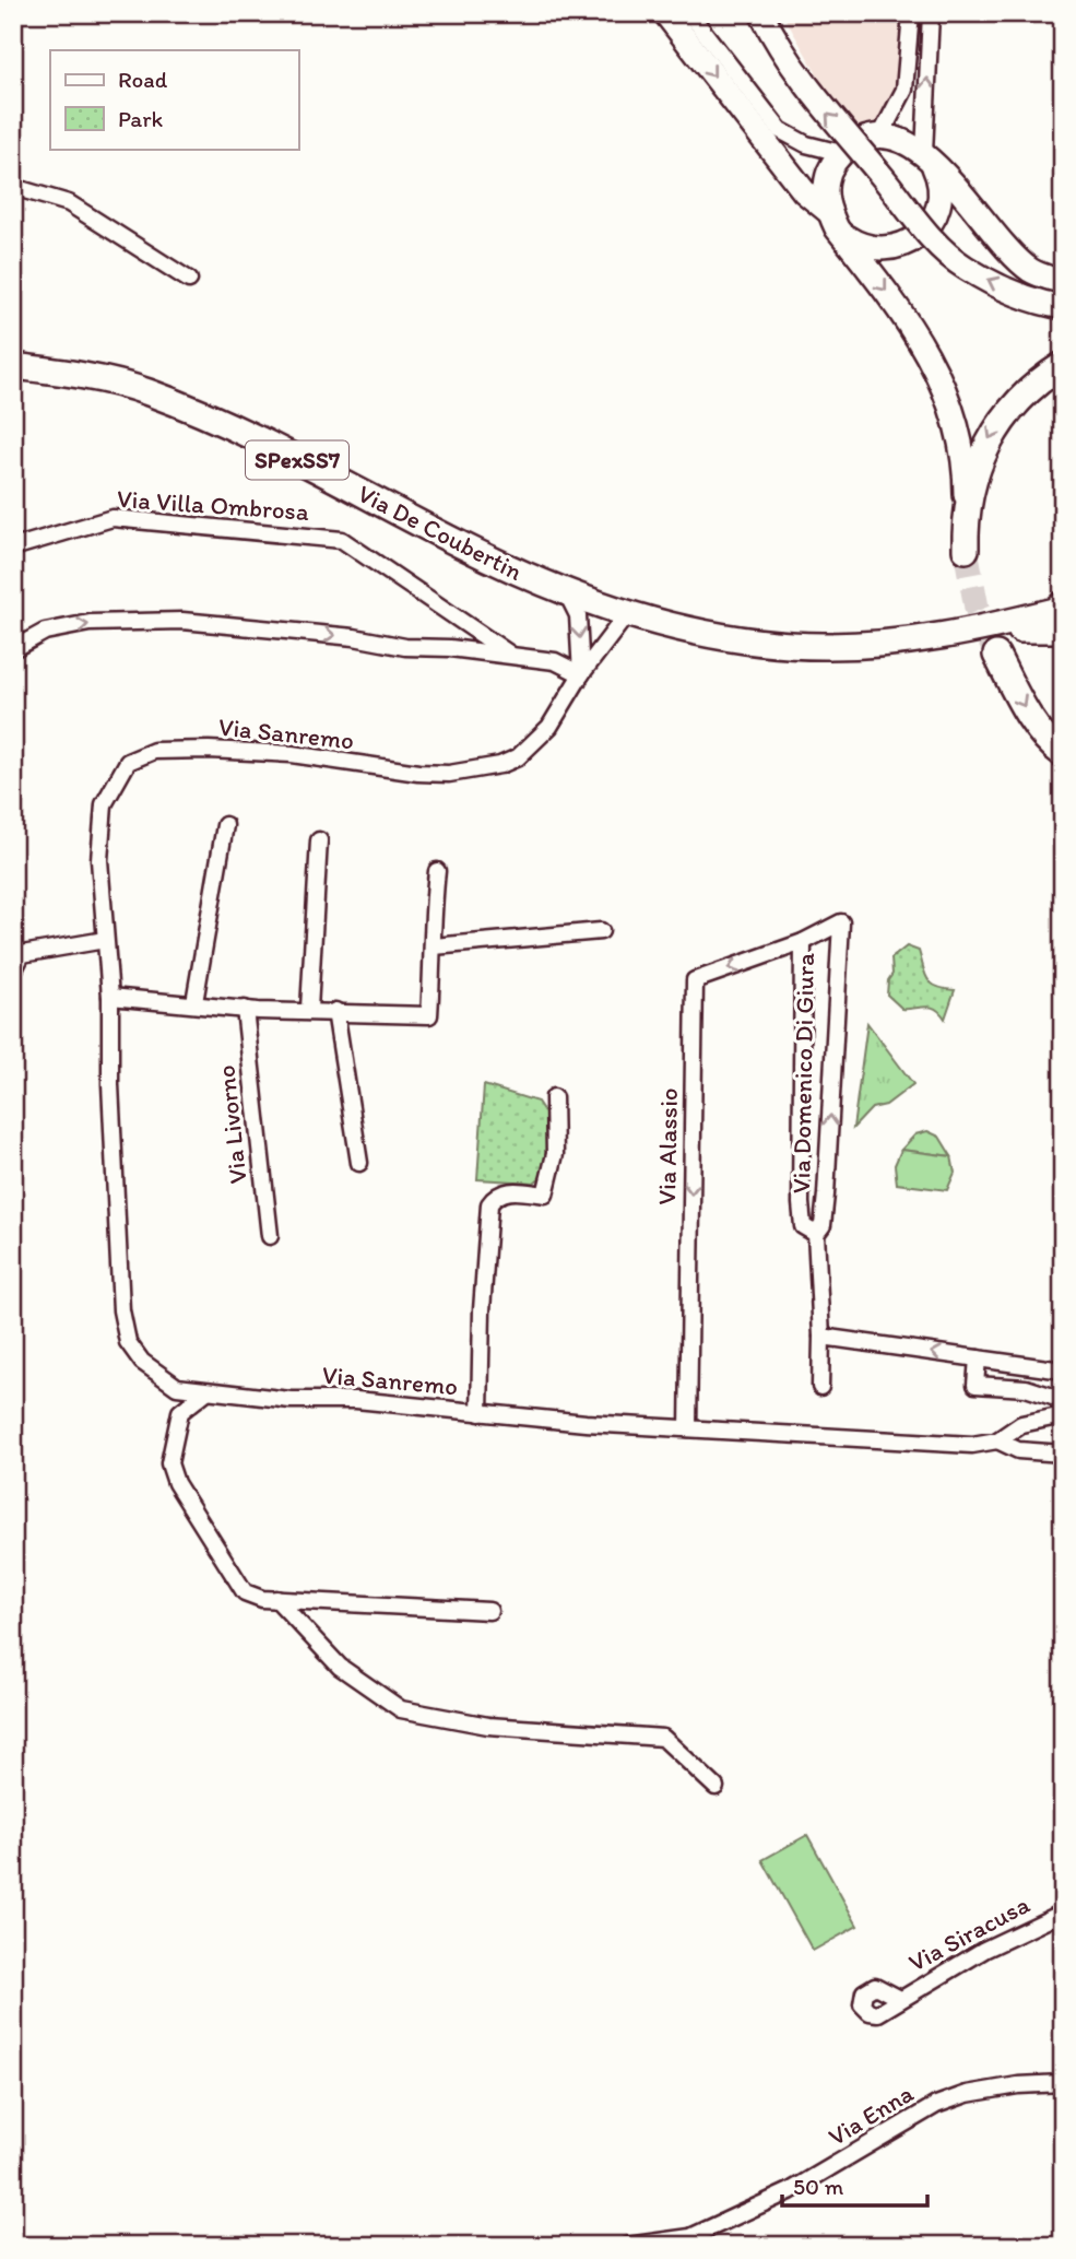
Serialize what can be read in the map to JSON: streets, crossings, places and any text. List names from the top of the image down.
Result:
{
  "streets": {
    "main road": ["SPexSS7", "Via De Coubertin"],
    "street": [
      "Via Villa Ombrosa",
      "Via Sanremo",
      "Via Domenico Di Giura",
      "Via Livorno",
      "Via Alassio",
      "Via Siracusa",
      "Via Enna"
    ]
  },
  "crossings": [
    ["SPexSS7", "Via De Coubertin"],
    ["SPexSS7", "Via Sanremo"],
    ["Via Sanremo", "Via Alassio"],
    ["Via Domenico Di Giura", "Via Alassio"]
  ],
  "one_way": ["Via Alassio"],
  "legend": ["Road", "Park"],
  "scale_bar": "50 m"
}
